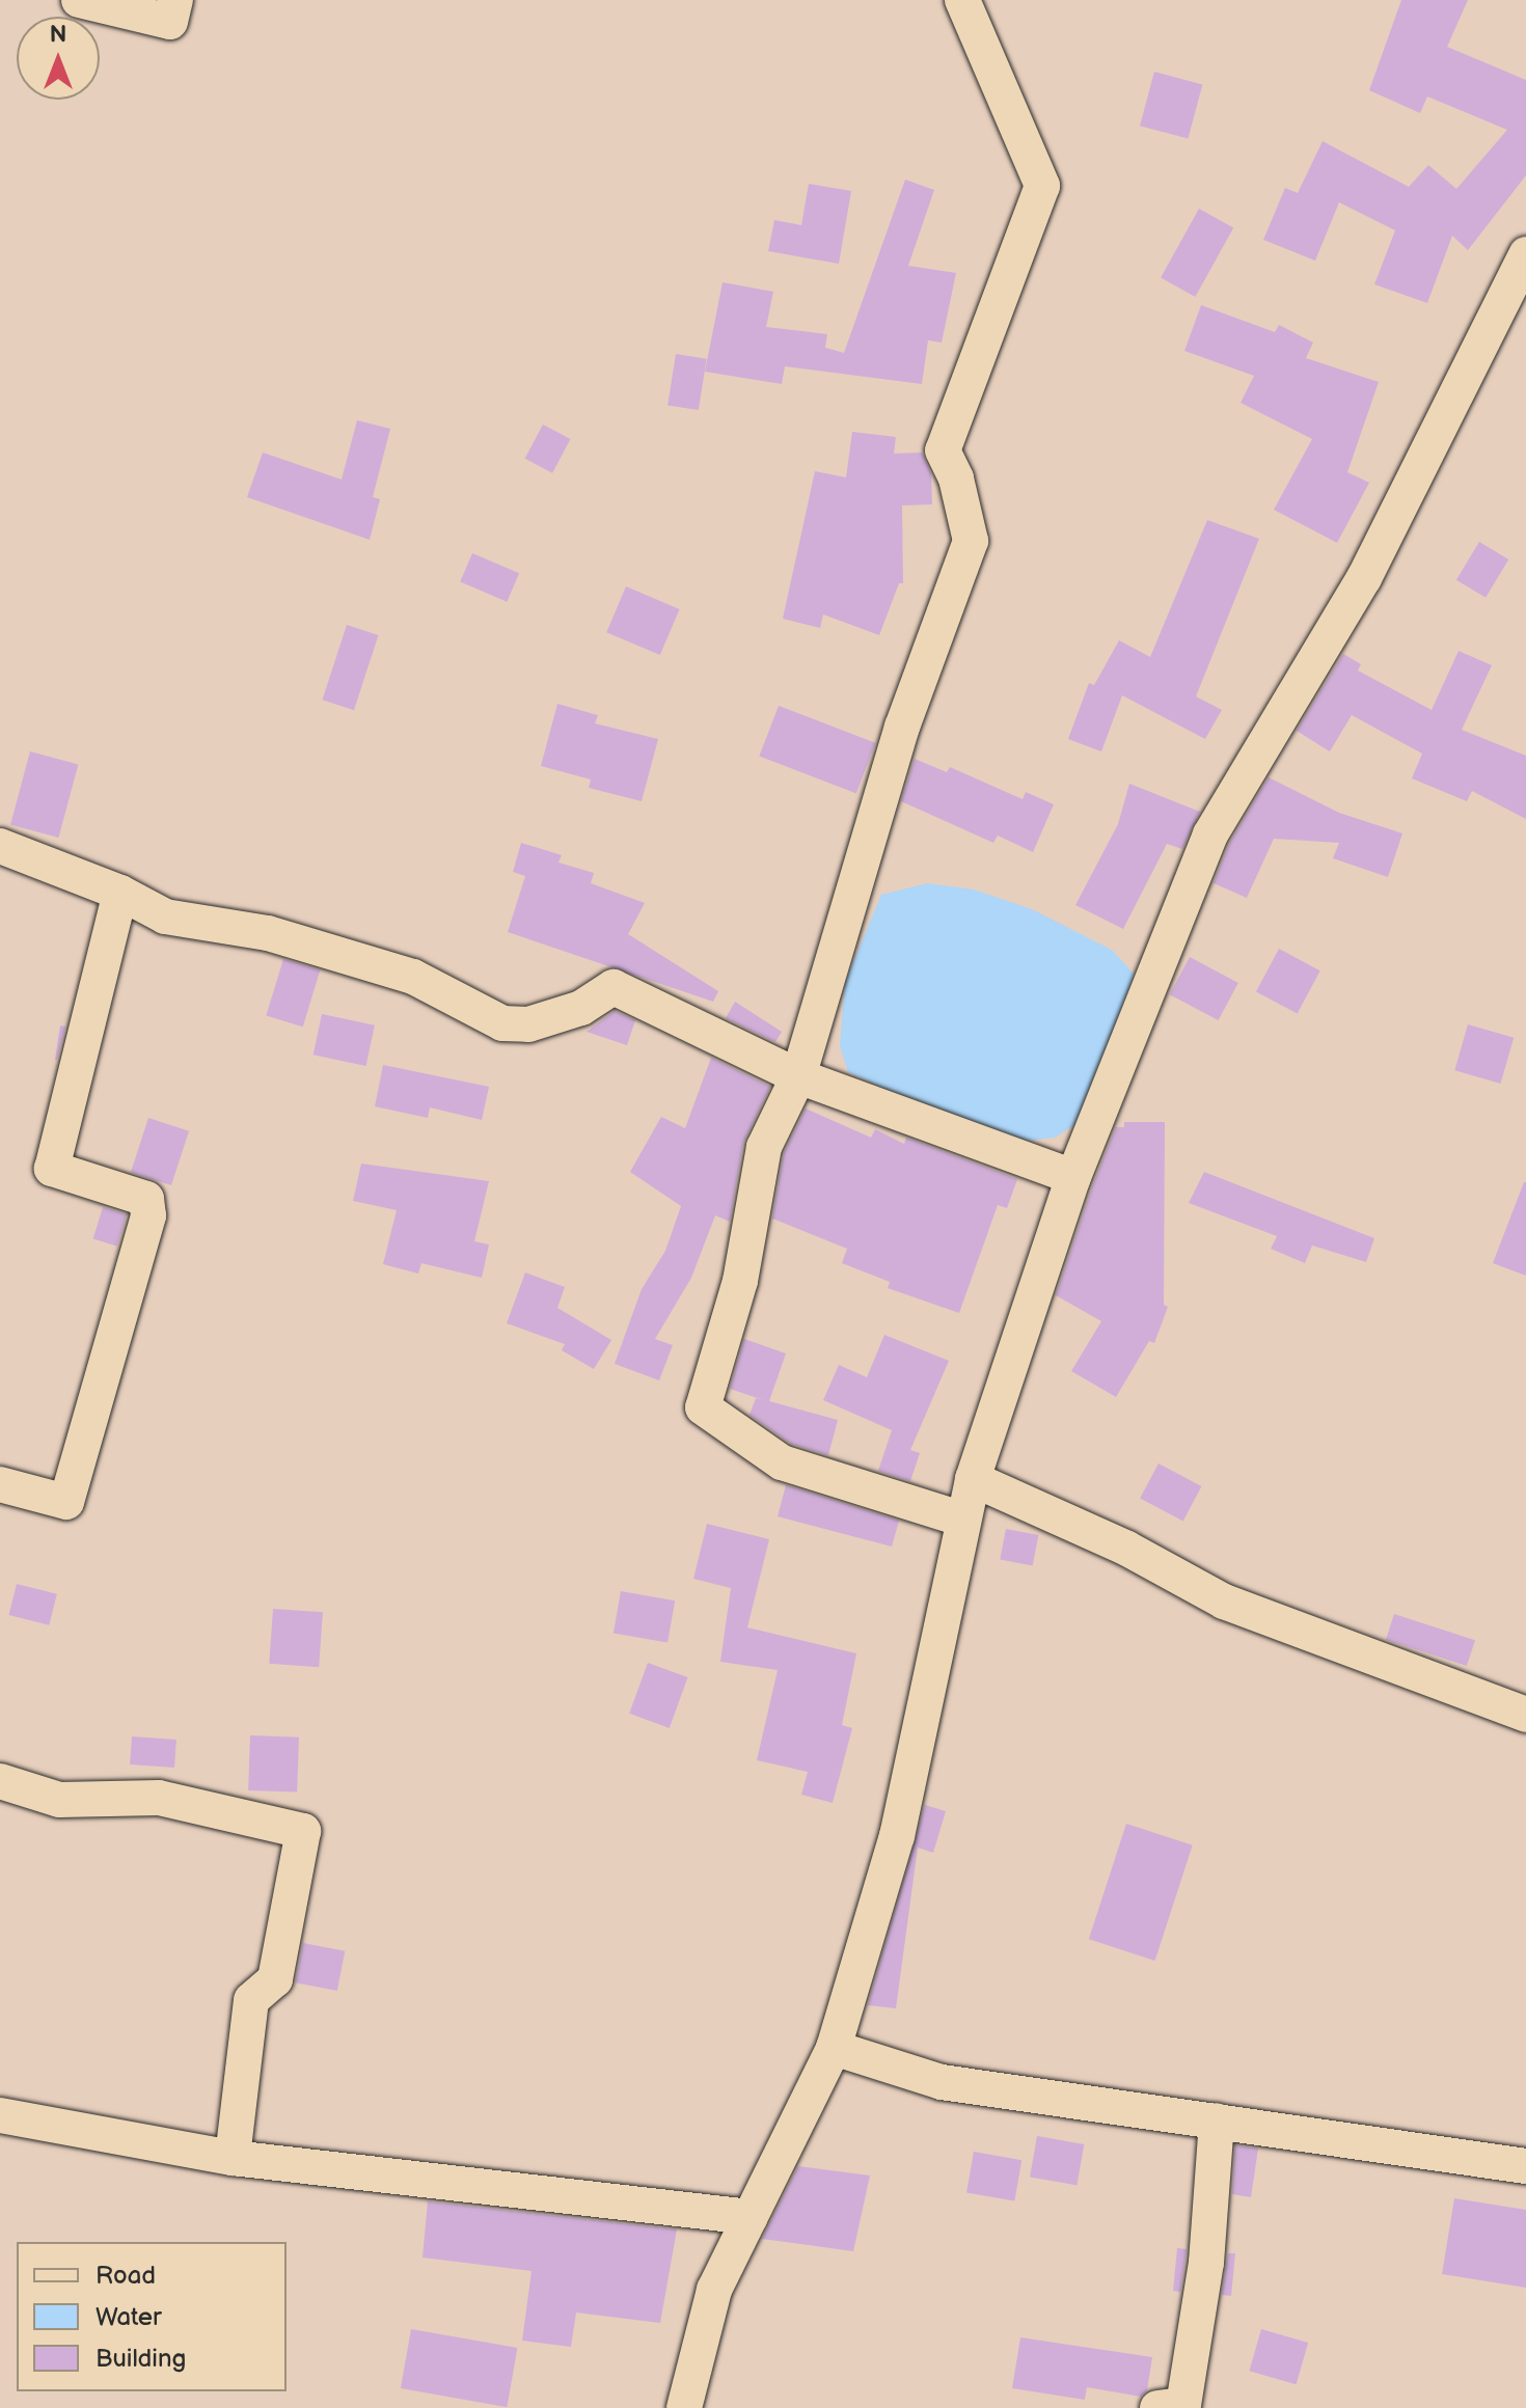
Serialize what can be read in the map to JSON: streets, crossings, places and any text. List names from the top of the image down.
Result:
{
  "legend": ["Road", "Water", "Building"],
  "north": "top"
}
